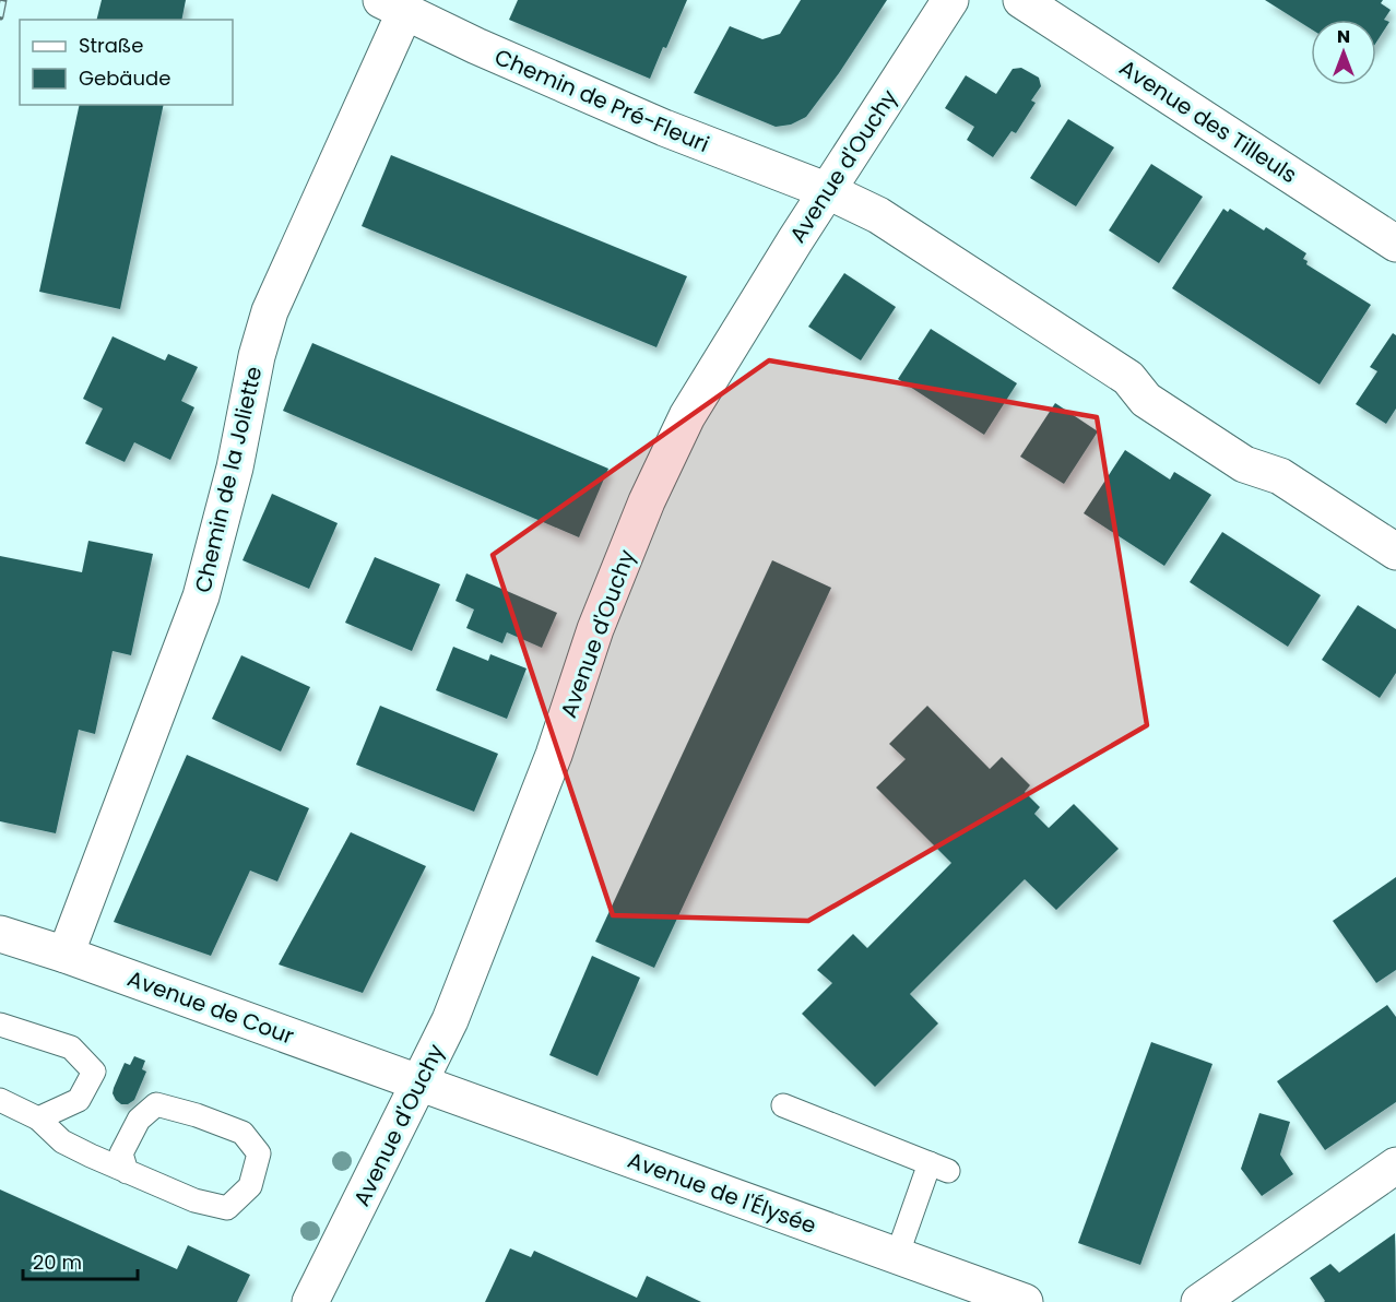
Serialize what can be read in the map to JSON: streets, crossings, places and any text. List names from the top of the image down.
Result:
{
  "streets": {
    "street": [
      "Chemin de Pré-Fleuri",
      "Avenue des Tilleuls",
      "Avenue d'Ouchy",
      "Chemin de la Joliette",
      "Avenue de Cour",
      "Avenue de l'Élysée"
    ]
  },
  "crossings": [
    ["Chemin de Pré-Fleuri", "Avenue d'Ouchy"],
    ["Chemin de Pré-Fleuri", "Chemin de la Joliette"],
    ["Avenue d'Ouchy", "Avenue de Cour"],
    ["Avenue d'Ouchy", "Avenue de l'Élysée"],
    ["Chemin de la Joliette", "Avenue de Cour"],
    ["Avenue de Cour", "Avenue de l'Élysée"]
  ],
  "legend": ["Straße", "Gebäude"],
  "scale_bar": "20 m",
  "north": "top"
}
